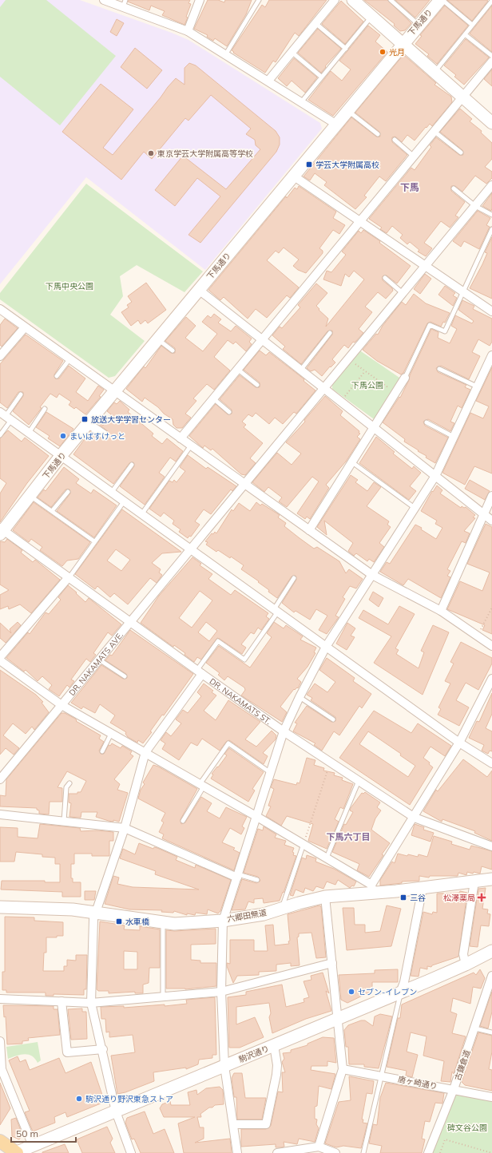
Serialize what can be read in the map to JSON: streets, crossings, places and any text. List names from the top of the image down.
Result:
{
  "streets": {
    "street": [
      "下馬通り",
      "DR. NAKAMATS AVE.",
      "DR. NAKAMATS ST.",
      "六郷田無道",
      "駒沢通り",
      "古鎌倉道",
      "唐ヶ崎通り"
    ]
  },
  "crossings": [
    ["下馬通り", "DR. NAKAMATS ST."],
    ["DR. NAKAMATS AVE.", "DR. NAKAMATS ST."],
    ["古鎌倉道", "唐ヶ崎通り"]
  ],
  "districts": ["下馬", "下馬六丁目"],
  "parks": ["下馬中央公園", "下馬公園", "碑文谷公園"],
  "places": {
    "other": [
      "光月",
      "東京学芸大学附属高等学校",
      "まいばすけっと",
      "セブン-イレブン",
      "駒沢通り野沢東急ストア"
    ],
    "transit": [
      "学芸大学附属高校",
      "放送大学学習センター",
      "三谷",
      "水車橋"
    ],
    "health": ["松澤薬局"]
  },
  "scale_bar": "50 m"
}
